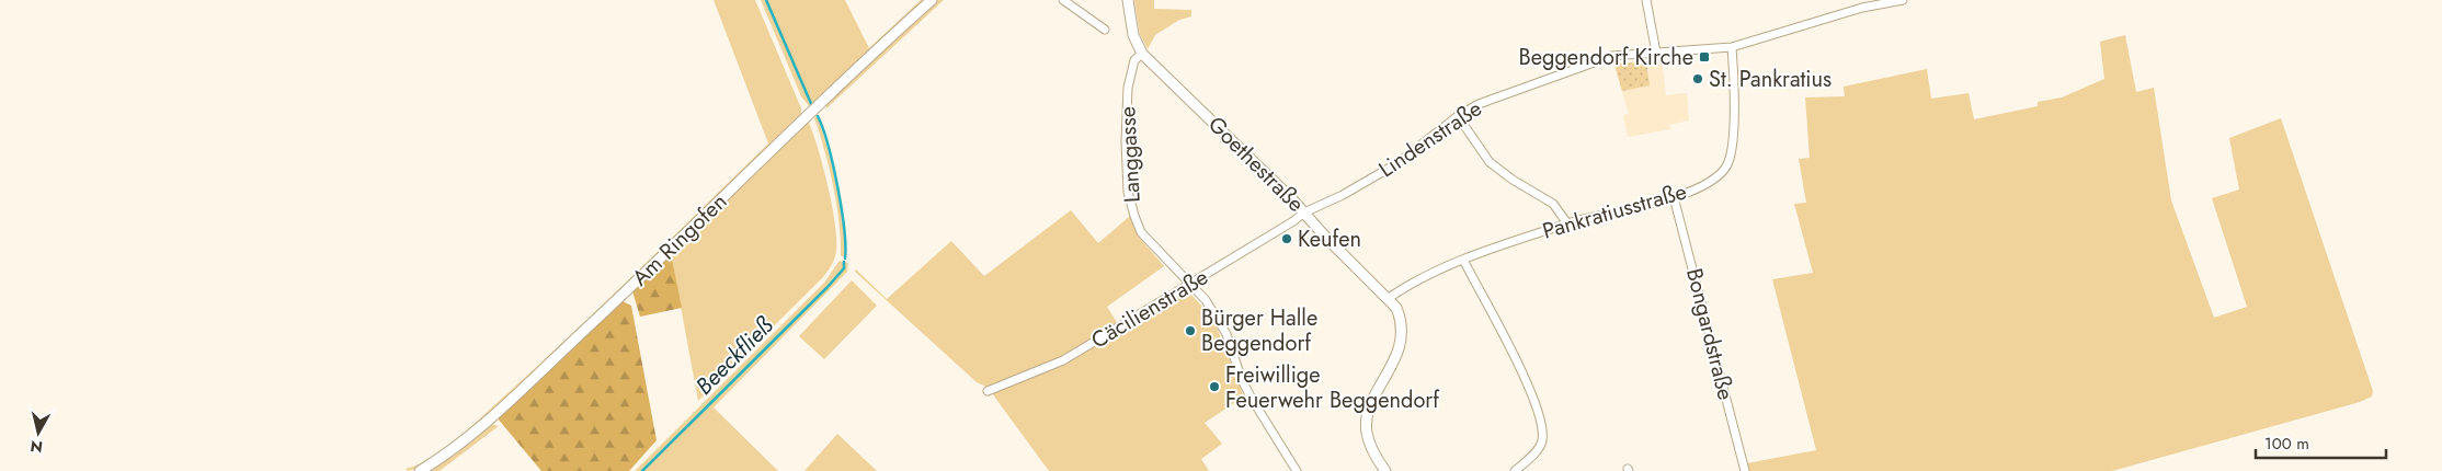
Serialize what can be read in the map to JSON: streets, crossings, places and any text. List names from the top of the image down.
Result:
{
  "streets": {
    "street": [
      "Lindenstraße",
      "Langgasse",
      "Goethestraße",
      "Pankratiusstraße",
      "Am Ringofen",
      "Cäcilienstraße",
      "Bongardstraße"
    ]
  },
  "crossings": [
    ["Lindenstraße", "Goethestraße"],
    ["Lindenstraße", "Pankratiusstraße"],
    ["Lindenstraße", "Cäcilienstraße"],
    ["Langgasse", "Goethestraße"],
    ["Langgasse", "Cäcilienstraße"],
    ["Goethestraße", "Pankratiusstraße"],
    ["Goethestraße", "Cäcilienstraße"],
    ["Pankratiusstraße", "Bongardstraße"]
  ],
  "water": ["Beeckfließ"],
  "places": {
    "transit": ["Beggendorf Kirche"],
    "other": [
      "St. Pankratius",
      "Keufen",
      "Bürger Halle Beggendorf",
      "Freiwillige Feuerwehr Beggendorf"
    ]
  },
  "scale_bar": "100 m",
  "north": "bottom"
}
